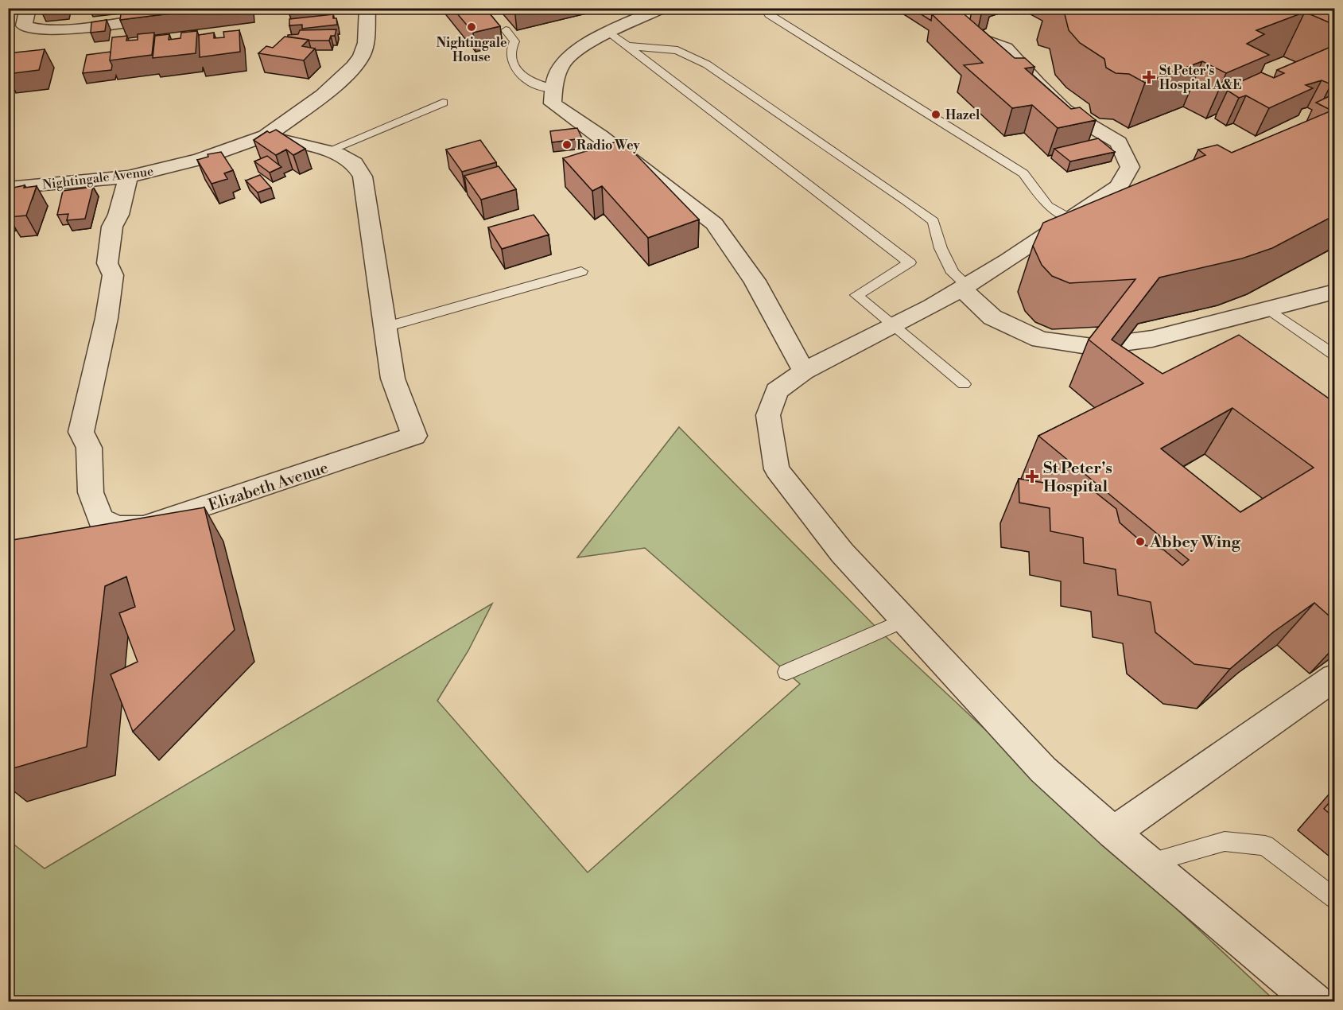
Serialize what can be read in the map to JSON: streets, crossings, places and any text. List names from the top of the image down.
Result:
{
  "streets": {
    "street": ["Nightingale Avenue", "Elizabeth Avenue"]
  },
  "crossings": [
    ["Nightingale Avenue", "Elizabeth Avenue"]
  ],
  "places": {
    "other": [
      "Nightingale House",
      "Hazel",
      "Radio Wey",
      "Abbey Wing"
    ],
    "health": ["St Peter's Hospital A&E", "St Peter's Hospital"]
  }
}
